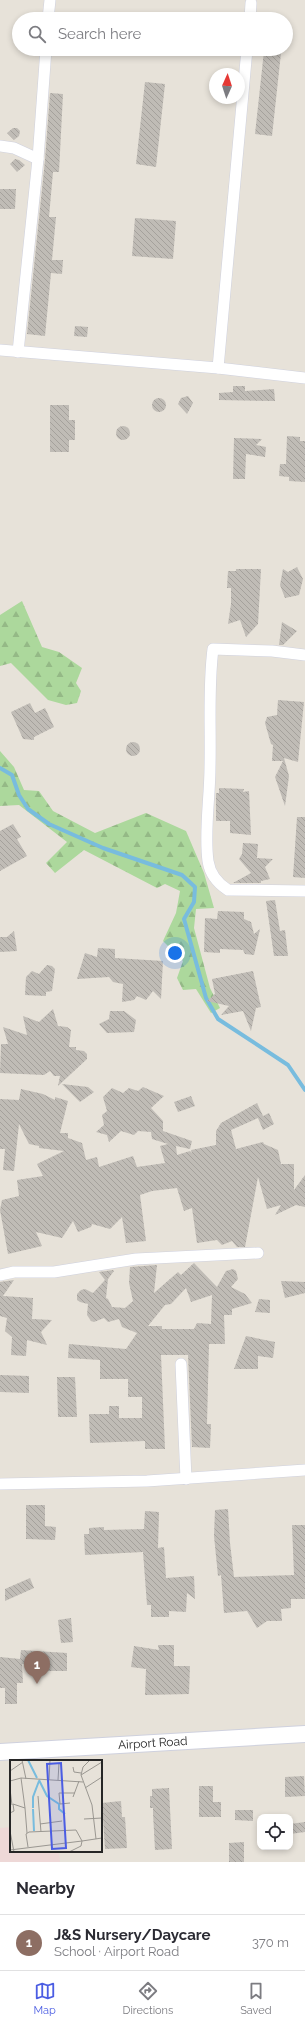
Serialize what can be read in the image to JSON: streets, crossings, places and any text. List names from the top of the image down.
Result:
{
  "streets": {
    "street": ["Airport Road"]
  },
  "north": "top",
  "page": {
    "search": "Search here",
    "pins": "1",
    "heading": "Nearby",
    "list": [
      {
        "mark": "1",
        "name": "J&S Nursery/Daycare",
        "note": "School · Airport Road",
        "value": "370 m"
      }
    ],
    "nav": ["Map", "Directions", "Saved"]
  }
}
